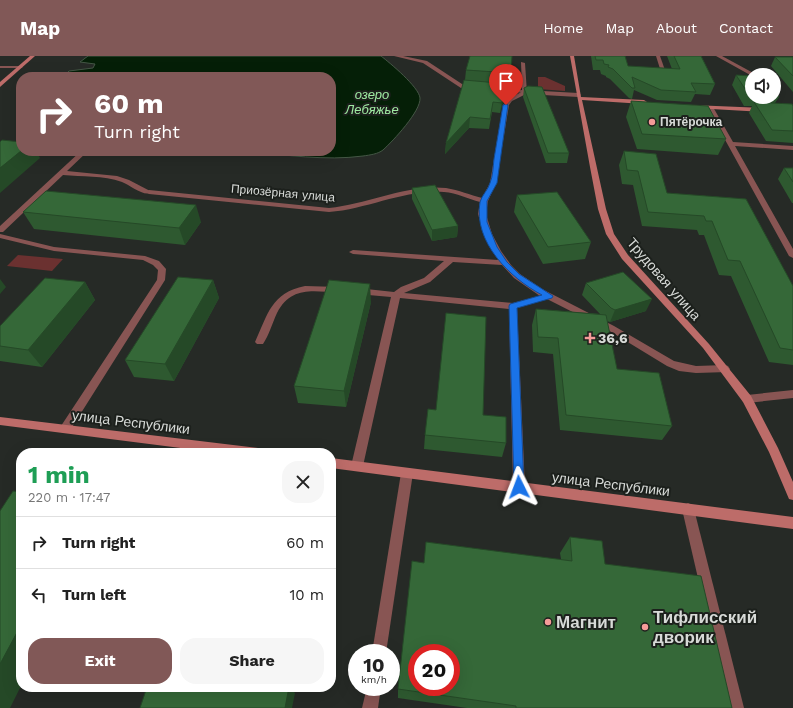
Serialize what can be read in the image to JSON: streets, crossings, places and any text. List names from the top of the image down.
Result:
{
  "streets": {
    "street": ["Приозёрная улица", "Трудовая улица", "улица Республики"]
  },
  "water": ["озеро Лебяжье"],
  "places": {
    "other": ["Пятёрочка", "Магнит", "Тифлисский дворик"],
    "health": ["36,6"]
  },
  "page": {
    "header": "Map",
    "nav": [
      "Home",
      "Map",
      "About",
      "Contact"
    ],
    "turn": ["60 m", "Turn right"],
    "heading": ["1 min", "220 m · 17:47"],
    "list": [
      {
        "name": "Turn right",
        "value": "60 m"
      },
      {
        "name": "Turn left",
        "value": "10 m"
      }
    ],
    "buttons": ["Exit", "Share"],
    "speed": "10 km/h",
    "limit": "20"
  }
}
